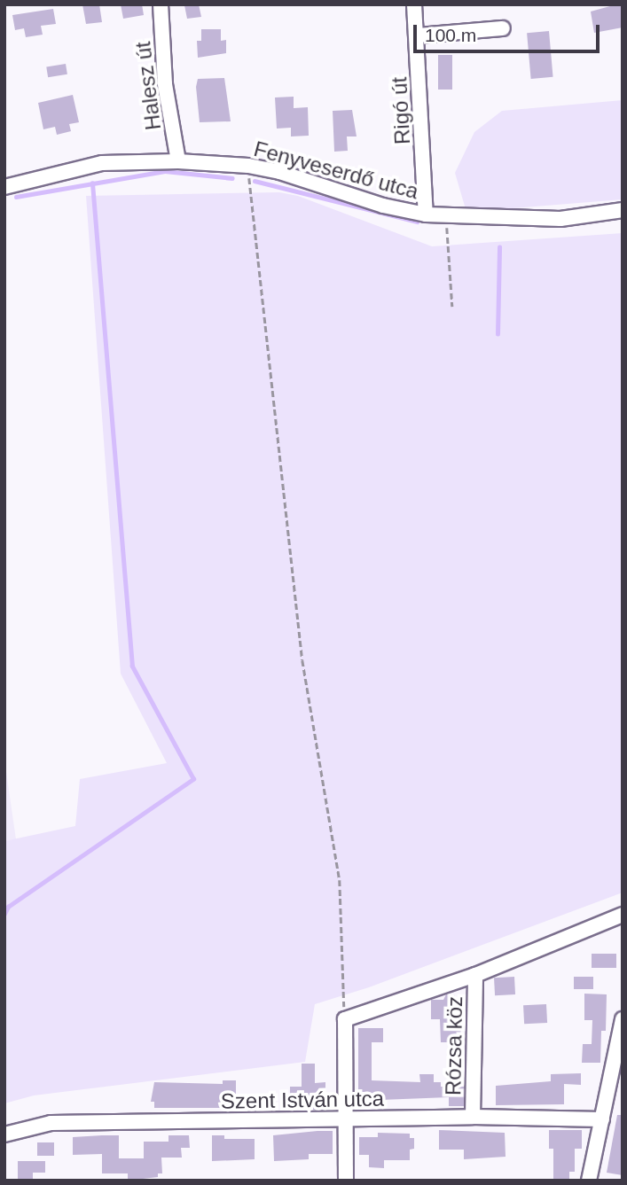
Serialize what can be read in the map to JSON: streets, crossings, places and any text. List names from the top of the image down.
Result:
{
  "streets": {
    "street": [
      "Halesz út",
      "Rigó út",
      "Fenyveserdő utca",
      "Rózsa köz",
      "Szent István utca"
    ]
  },
  "crossings": [
    ["Halesz út", "Fenyveserdő utca"],
    ["Rigó út", "Fenyveserdő utca"],
    ["Rózsa köz", "Szent István utca"]
  ],
  "scale_bar": "100 m"
}
